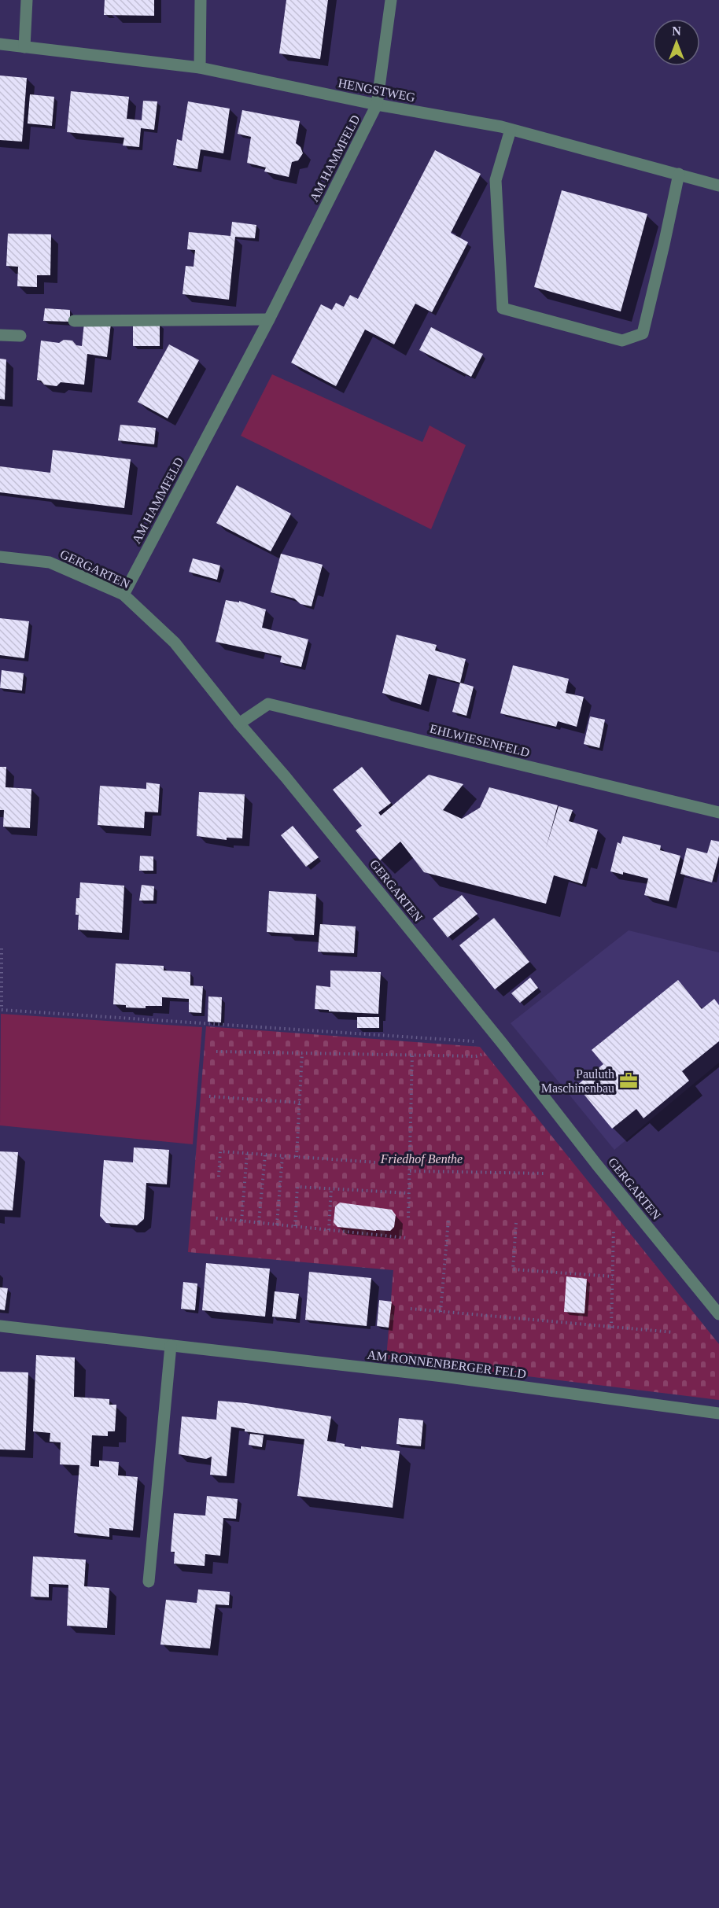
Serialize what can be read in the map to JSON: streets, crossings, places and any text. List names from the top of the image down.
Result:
{
  "streets": {
    "street": [
      "HENGSTWEG",
      "AM HAMMFELD",
      "GERGARTEN",
      "EHLWIESENFELD",
      "AM RONNENBERGER FELD"
    ]
  },
  "crossings": [
    ["HENGSTWEG", "AM HAMMFELD"],
    ["AM HAMMFELD", "GERGARTEN"],
    ["GERGARTEN", "EHLWIESENFELD"]
  ],
  "parks": ["Friedhof Benthe"],
  "places": {
    "office": ["Pauluth Maschinenbau"]
  },
  "north": "top"
}
